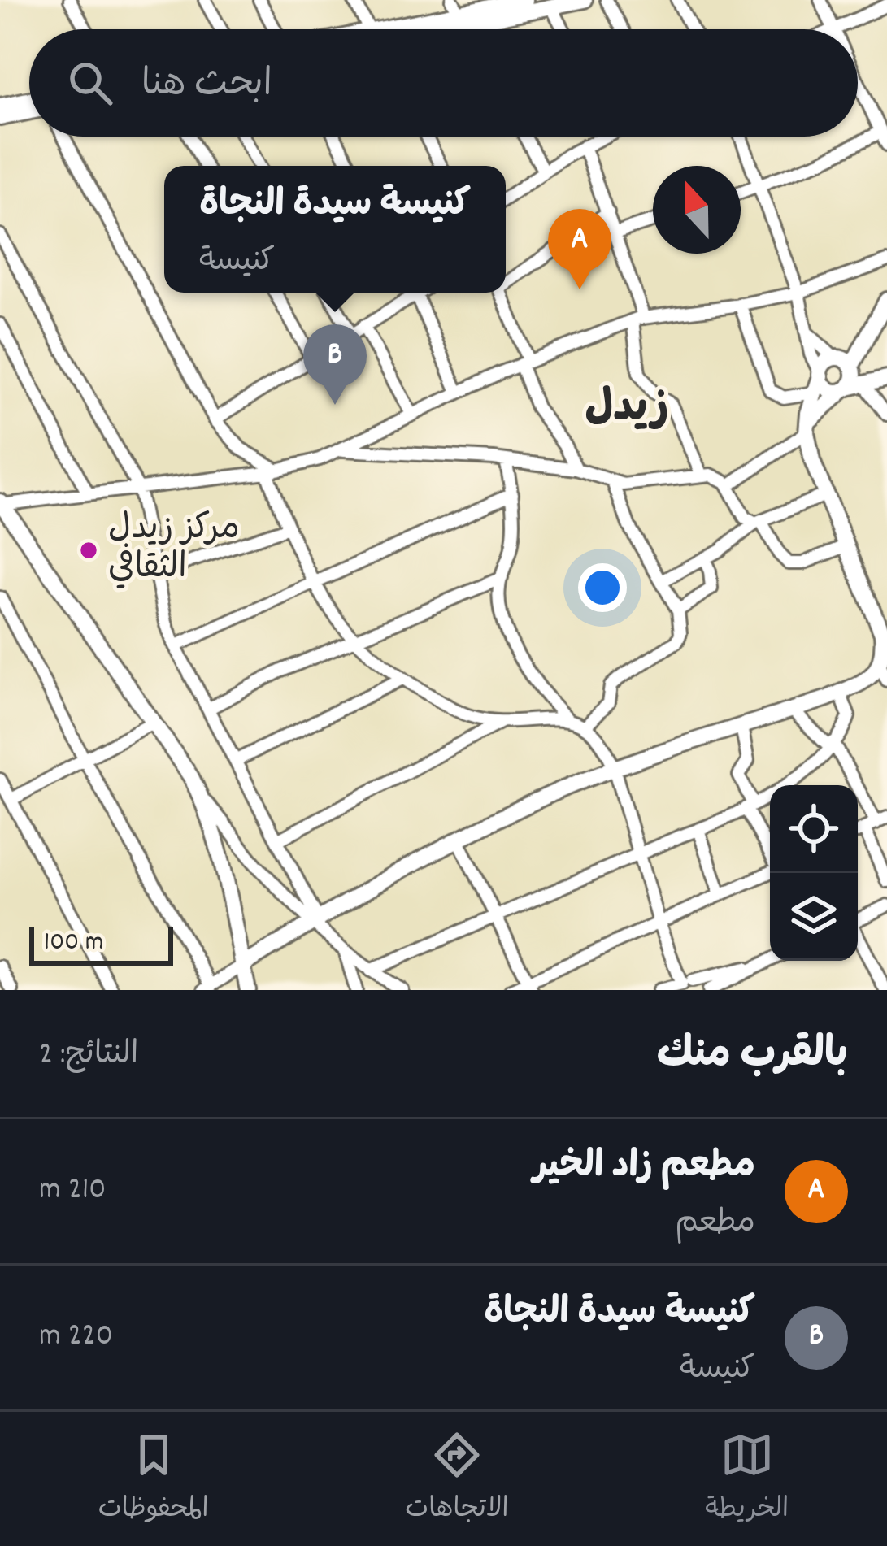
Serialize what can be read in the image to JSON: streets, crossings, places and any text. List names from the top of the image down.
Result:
{
  "districts": ["زيدل"],
  "places": ["مركز زيدل الثقافي"],
  "scale_bar": "100 m",
  "north": "top",
  "page": {
    "search": "ابحث هنا",
    "popup": ["كنيسة سيدة النجاة", "كنيسة"],
    "pins": ["A", "B"],
    "scale": "100 m",
    "heading": ["بالقرب منك", "النتائج: 2"],
    "list": [
      {
        "mark": "A",
        "name": "مطعم زاد الخير",
        "note": "مطعم",
        "value": "210 m"
      },
      {
        "mark": "B",
        "name": "كنيسة سيدة النجاة",
        "note": "كنيسة",
        "value": "220 m"
      }
    ],
    "nav": ["الخريطة", "الاتجاهات", "المحفوظات"]
  }
}
